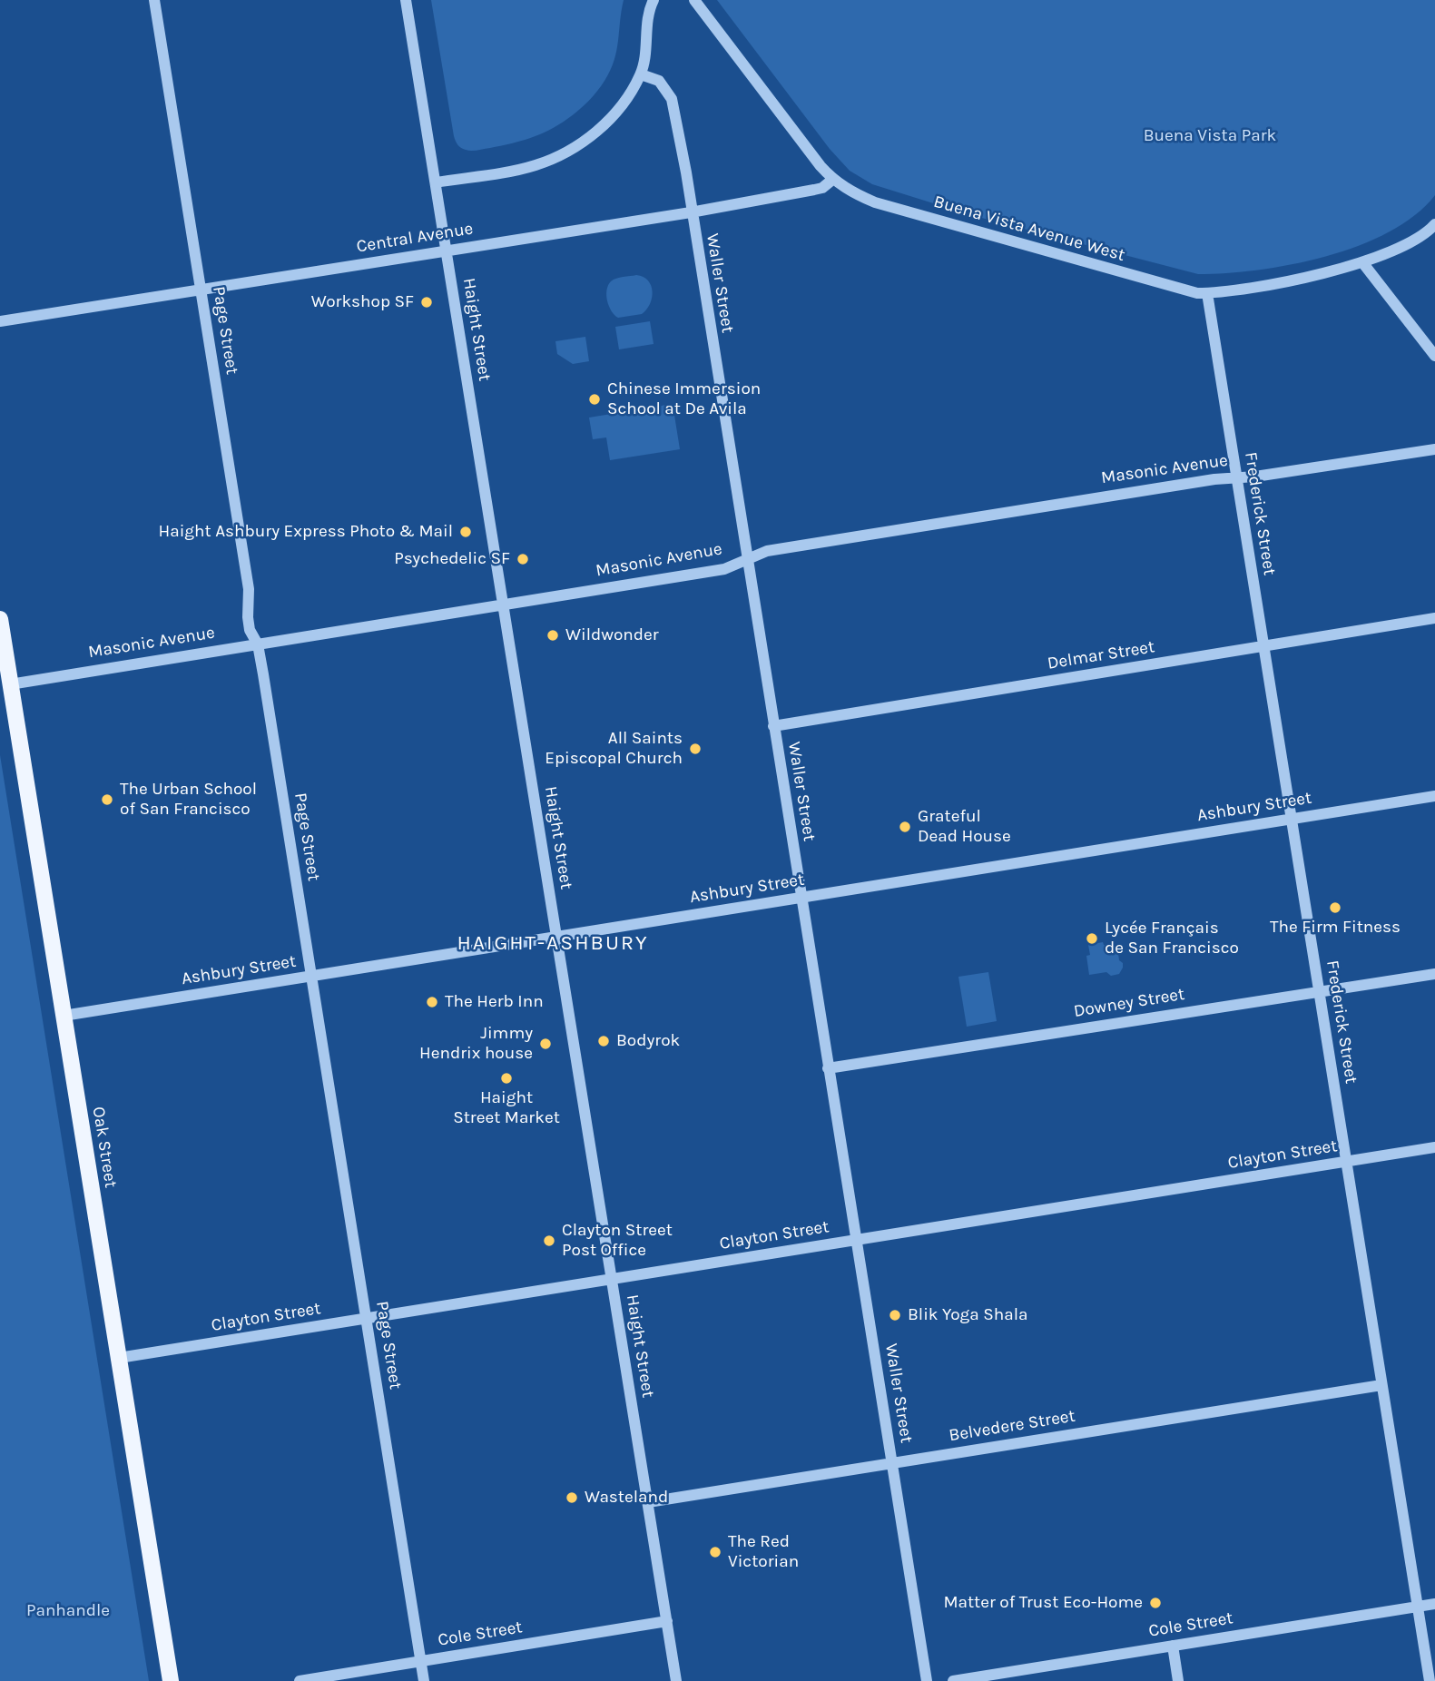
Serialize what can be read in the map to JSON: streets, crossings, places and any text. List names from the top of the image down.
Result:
{
  "streets": {
    "main road": ["Oak Street"],
    "street": [
      "Buena Vista Avenue West",
      "Central Avenue",
      "Waller Street",
      "Haight Street",
      "Page Street",
      "Masonic Avenue",
      "Frederick Street",
      "Delmar Street",
      "Ashbury Street",
      "Downey Street",
      "Clayton Street",
      "Belvedere Street",
      "Cole Street"
    ]
  },
  "crossings": [
    ["Buena Vista Avenue West", "Central Avenue"],
    ["Buena Vista Avenue West", "Frederick Street"],
    ["Central Avenue", "Waller Street"],
    ["Central Avenue", "Haight Street"],
    ["Central Avenue", "Page Street"],
    ["Waller Street", "Masonic Avenue"],
    ["Waller Street", "Delmar Street"],
    ["Waller Street", "Ashbury Street"],
    ["Waller Street", "Downey Street"],
    ["Waller Street", "Clayton Street"],
    ["Waller Street", "Belvedere Street"],
    ["Haight Street", "Masonic Avenue"],
    ["Haight Street", "Ashbury Street"],
    ["Haight Street", "Clayton Street"],
    ["Haight Street", "Belvedere Street"],
    ["Haight Street", "Cole Street"],
    ["Page Street", "Masonic Avenue"],
    ["Page Street", "Ashbury Street"],
    ["Page Street", "Clayton Street"],
    ["Page Street", "Cole Street"],
    ["Masonic Avenue", "Frederick Street"],
    ["Masonic Avenue", "Oak Street"],
    ["Frederick Street", "Delmar Street"],
    ["Frederick Street", "Ashbury Street"],
    ["Frederick Street", "Downey Street"],
    ["Frederick Street", "Clayton Street"],
    ["Frederick Street", "Belvedere Street"],
    ["Frederick Street", "Cole Street"],
    ["Ashbury Street", "Oak Street"],
    ["Oak Street", "Clayton Street"]
  ],
  "districts": ["HAIGHT-ASHBURY"],
  "parks": ["Buena Vista Park", "Panhandle"],
  "places": [
    "Workshop SF",
    "Chinese Immersion School at De Avila",
    "Haight Ashbury Express Photo & Mail",
    "Psychedelic SF",
    "Wildwonder",
    "All Saints Episcopal Church",
    "The Urban School of San Francisco",
    "Grateful Dead House",
    "The Firm Fitness",
    "Lycée Français de San Francisco",
    "The Herb Inn",
    "Bodyrok",
    "Jimmy Hendrix house",
    "Haight Street Market",
    "Clayton Street Post Office",
    "Blik Yoga Shala",
    "Wasteland",
    "The Red Victorian",
    "Matter of Trust Eco-Home"
  ]
}
